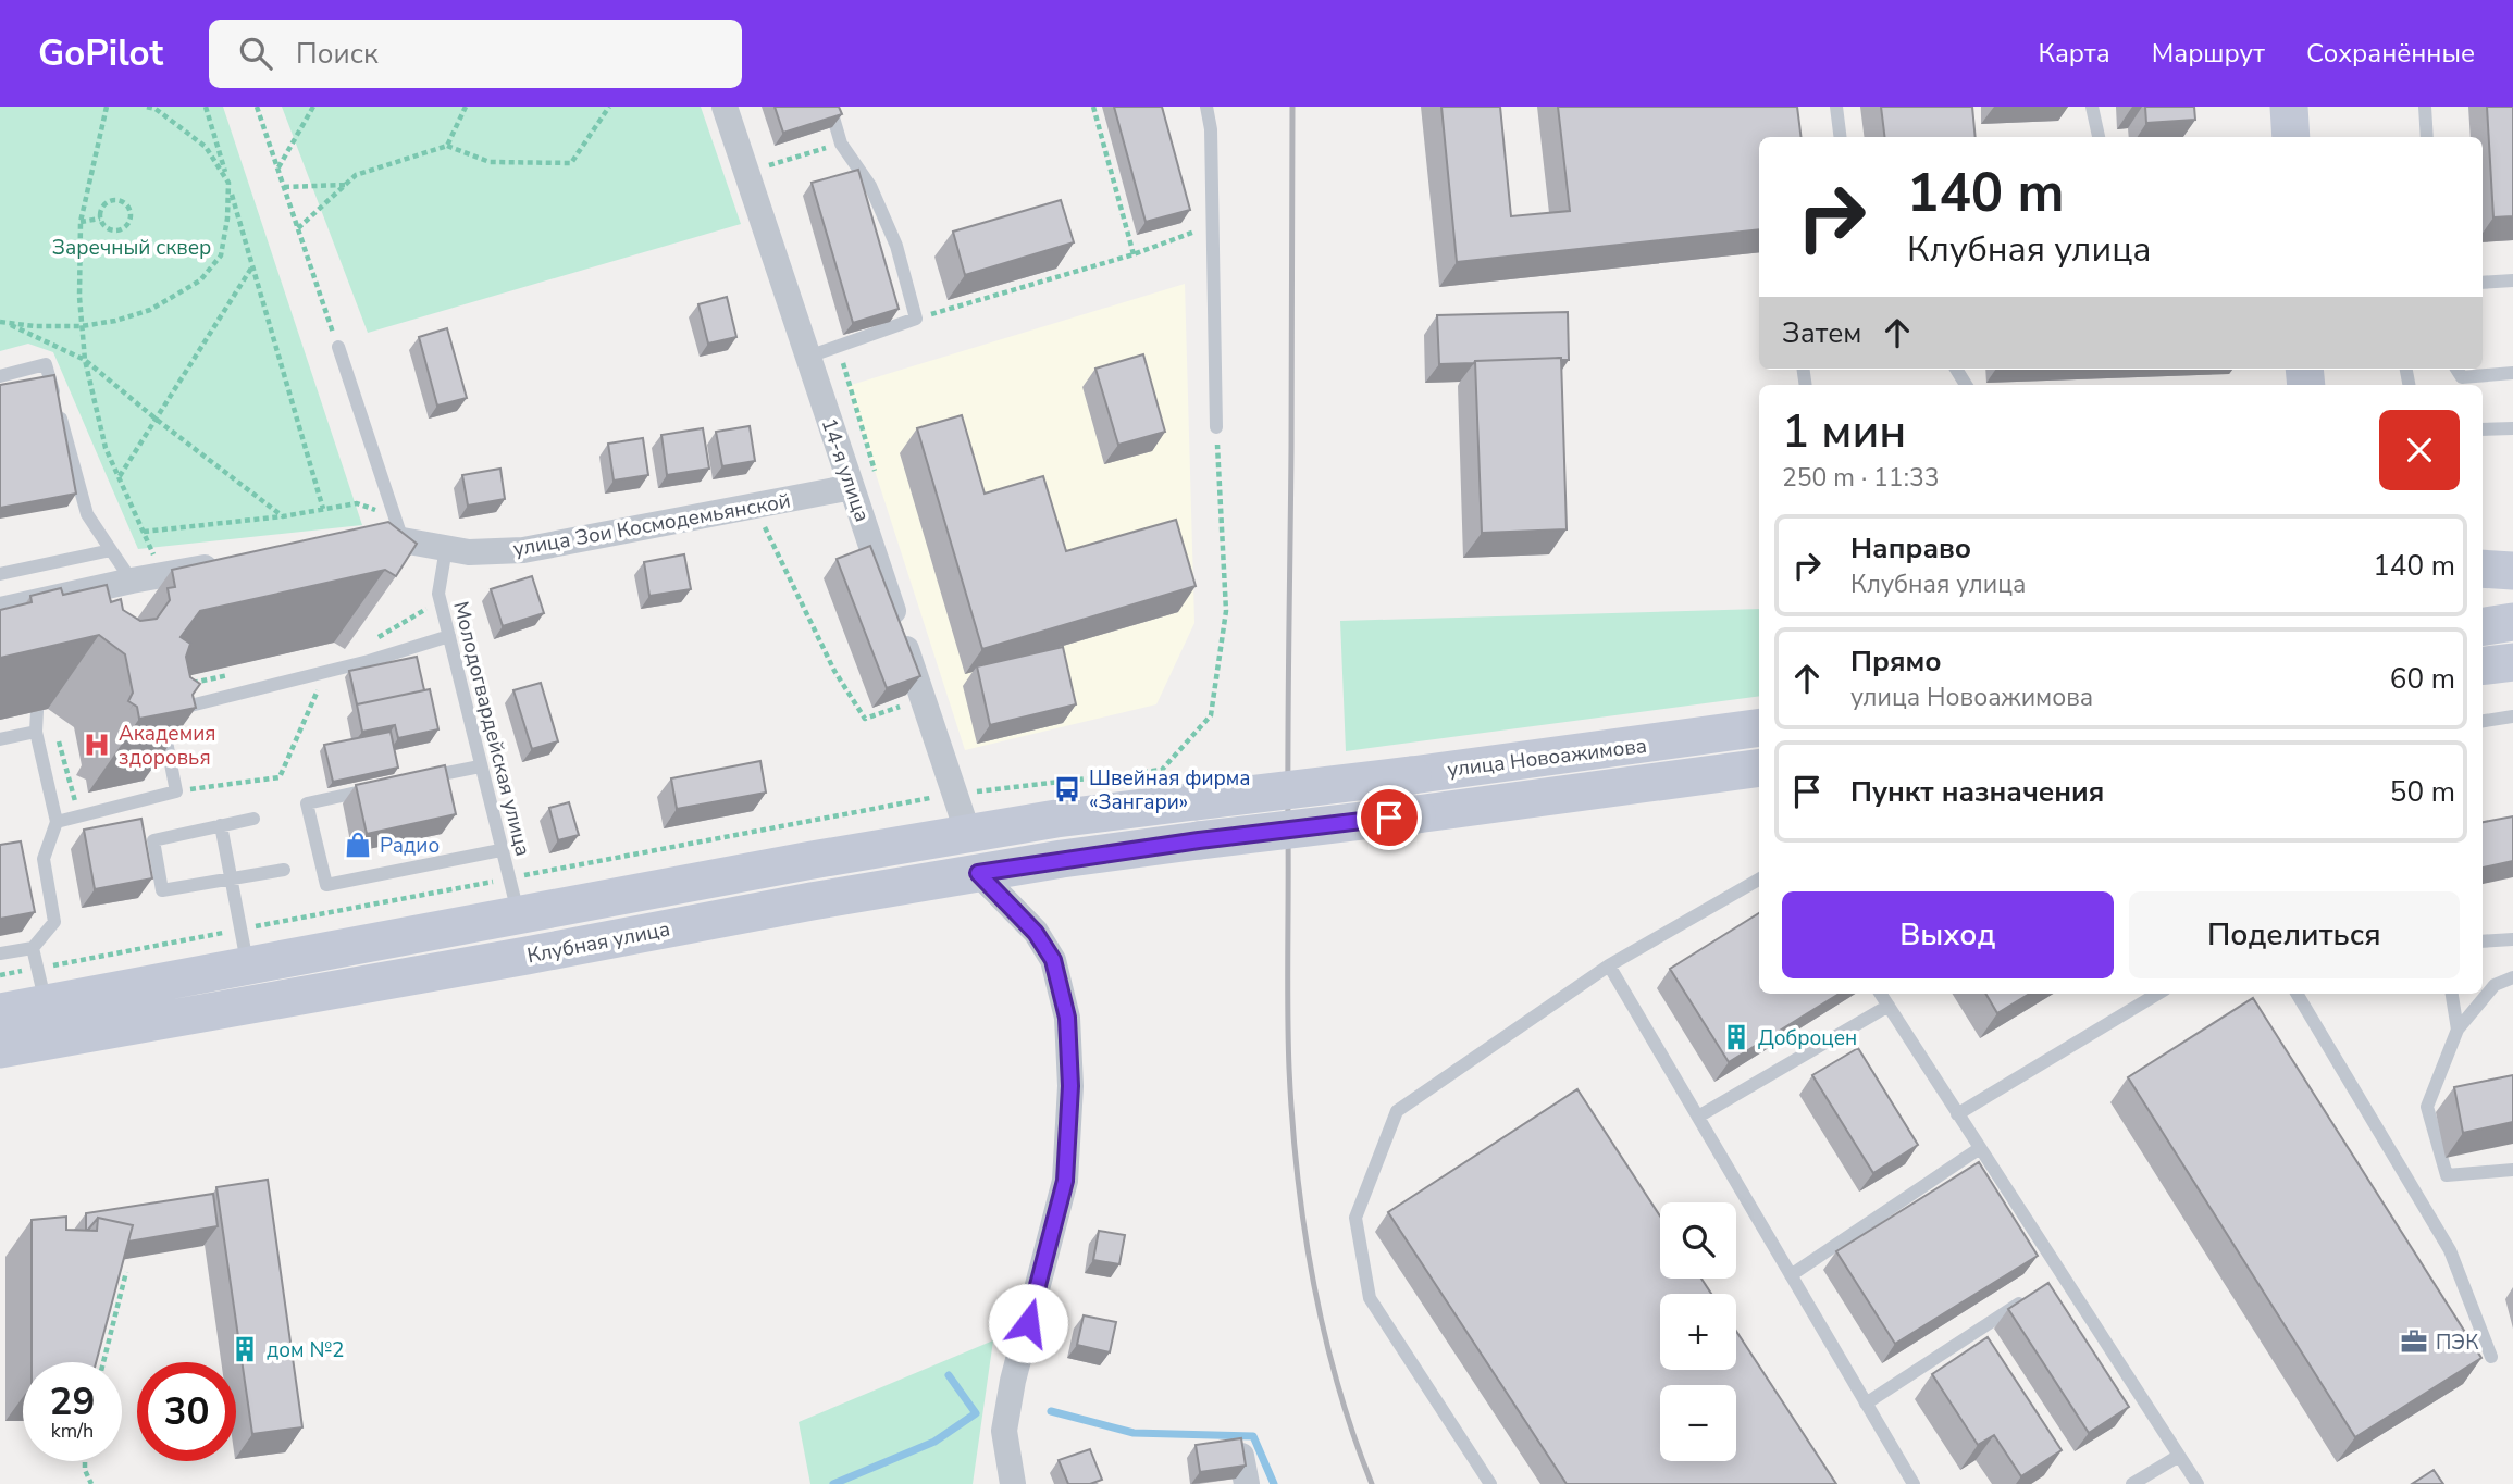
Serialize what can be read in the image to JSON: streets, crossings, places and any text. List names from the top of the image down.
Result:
{
  "streets": {
    "main road": ["улица Новоажимова", "Клубная улица"],
    "street": ["14-я улица", "улица Зои Космодемьянской"],
    "lane": ["Молодогвардейская улица"]
  },
  "crossings": [
    ["14-я улица", "улица Зои Космодемьянской"],
    ["14-я улица", "Клубная улица"],
    ["улица Зои Космодемьянской", "Молодогвардейская улица"],
    ["Молодогвардейская улица", "Клубная улица"],
    ["улица Новоажимова", "Клубная улица"]
  ],
  "parks": ["Заречный сквер"],
  "places": {
    "hospital": ["Академия здоровья"],
    "bus stop": ["Швейная фирма «Зангари»"],
    "shop": ["Радио"],
    "building": ["Доброцен", "дом №2"],
    "office": ["ПЭК"]
  },
  "page": {
    "header": "GoPilot",
    "search": "Поиск",
    "nav": ["Карта", "Маршрут", "Сохранённые"],
    "turn": ["140 m", "Клубная улица"],
    "then": "Затем",
    "heading": ["1 мин", "250 m · 11:33"],
    "list": [
      {
        "name": "Направо",
        "note": "Клубная улица",
        "value": "140 m"
      },
      {
        "name": "Прямо",
        "note": "улица Новоажимова",
        "value": "60 m"
      },
      {
        "name": "Пункт назначения",
        "value": "50 m"
      }
    ],
    "buttons": ["Выход", "Поделиться"],
    "map_buttons": ["+", "−"],
    "speed": "29 km/h",
    "limit": "30"
  }
}
